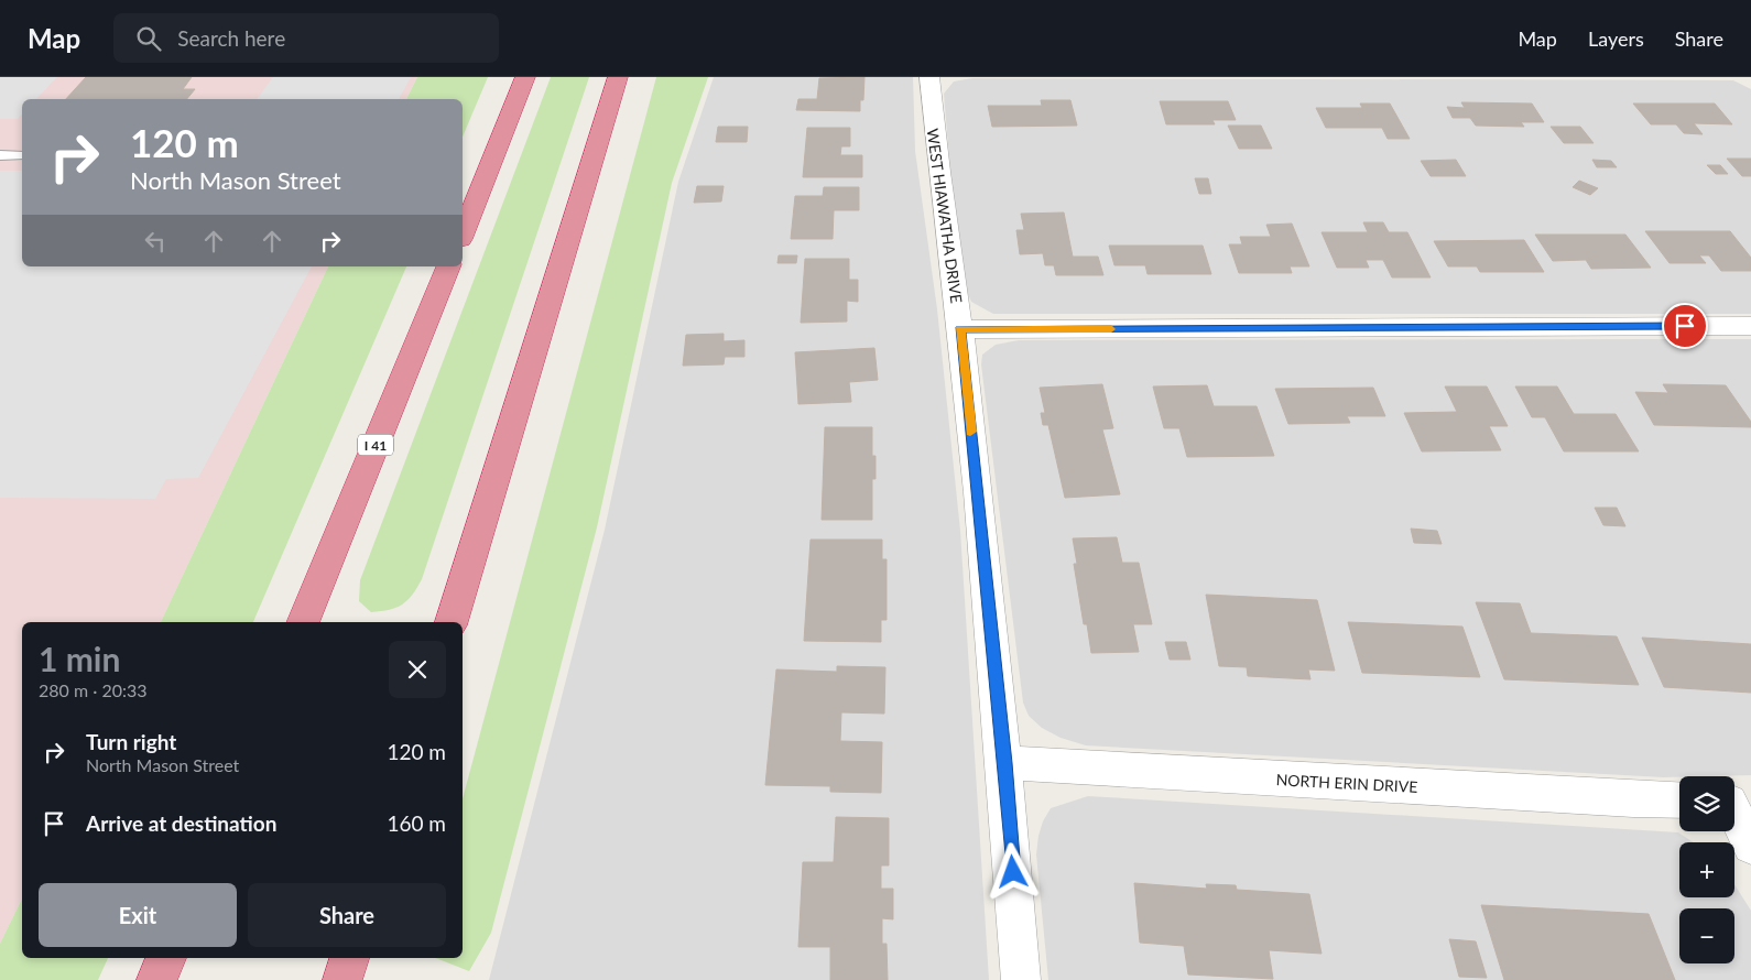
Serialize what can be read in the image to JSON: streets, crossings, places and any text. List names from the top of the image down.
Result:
{
  "streets": {
    "highway": ["I 41"],
    "street": ["WEST HIAWATHA DRIVE", "NORTH ERIN DRIVE"]
  },
  "crossings": [
    ["WEST HIAWATHA DRIVE", "NORTH ERIN DRIVE"]
  ],
  "page": {
    "header": "Map",
    "search": "Search here",
    "nav": ["Map", "Layers", "Share"],
    "turn": ["120 m", "North Mason Street"],
    "heading": ["1 min", "280 m · 20:33"],
    "list": [
      {
        "name": "Turn right",
        "note": "North Mason Street",
        "value": "120 m"
      },
      {
        "name": "Arrive at destination",
        "value": "160 m"
      }
    ],
    "map_buttons": ["+", "−"],
    "buttons": ["Exit", "Share"]
  }
}
